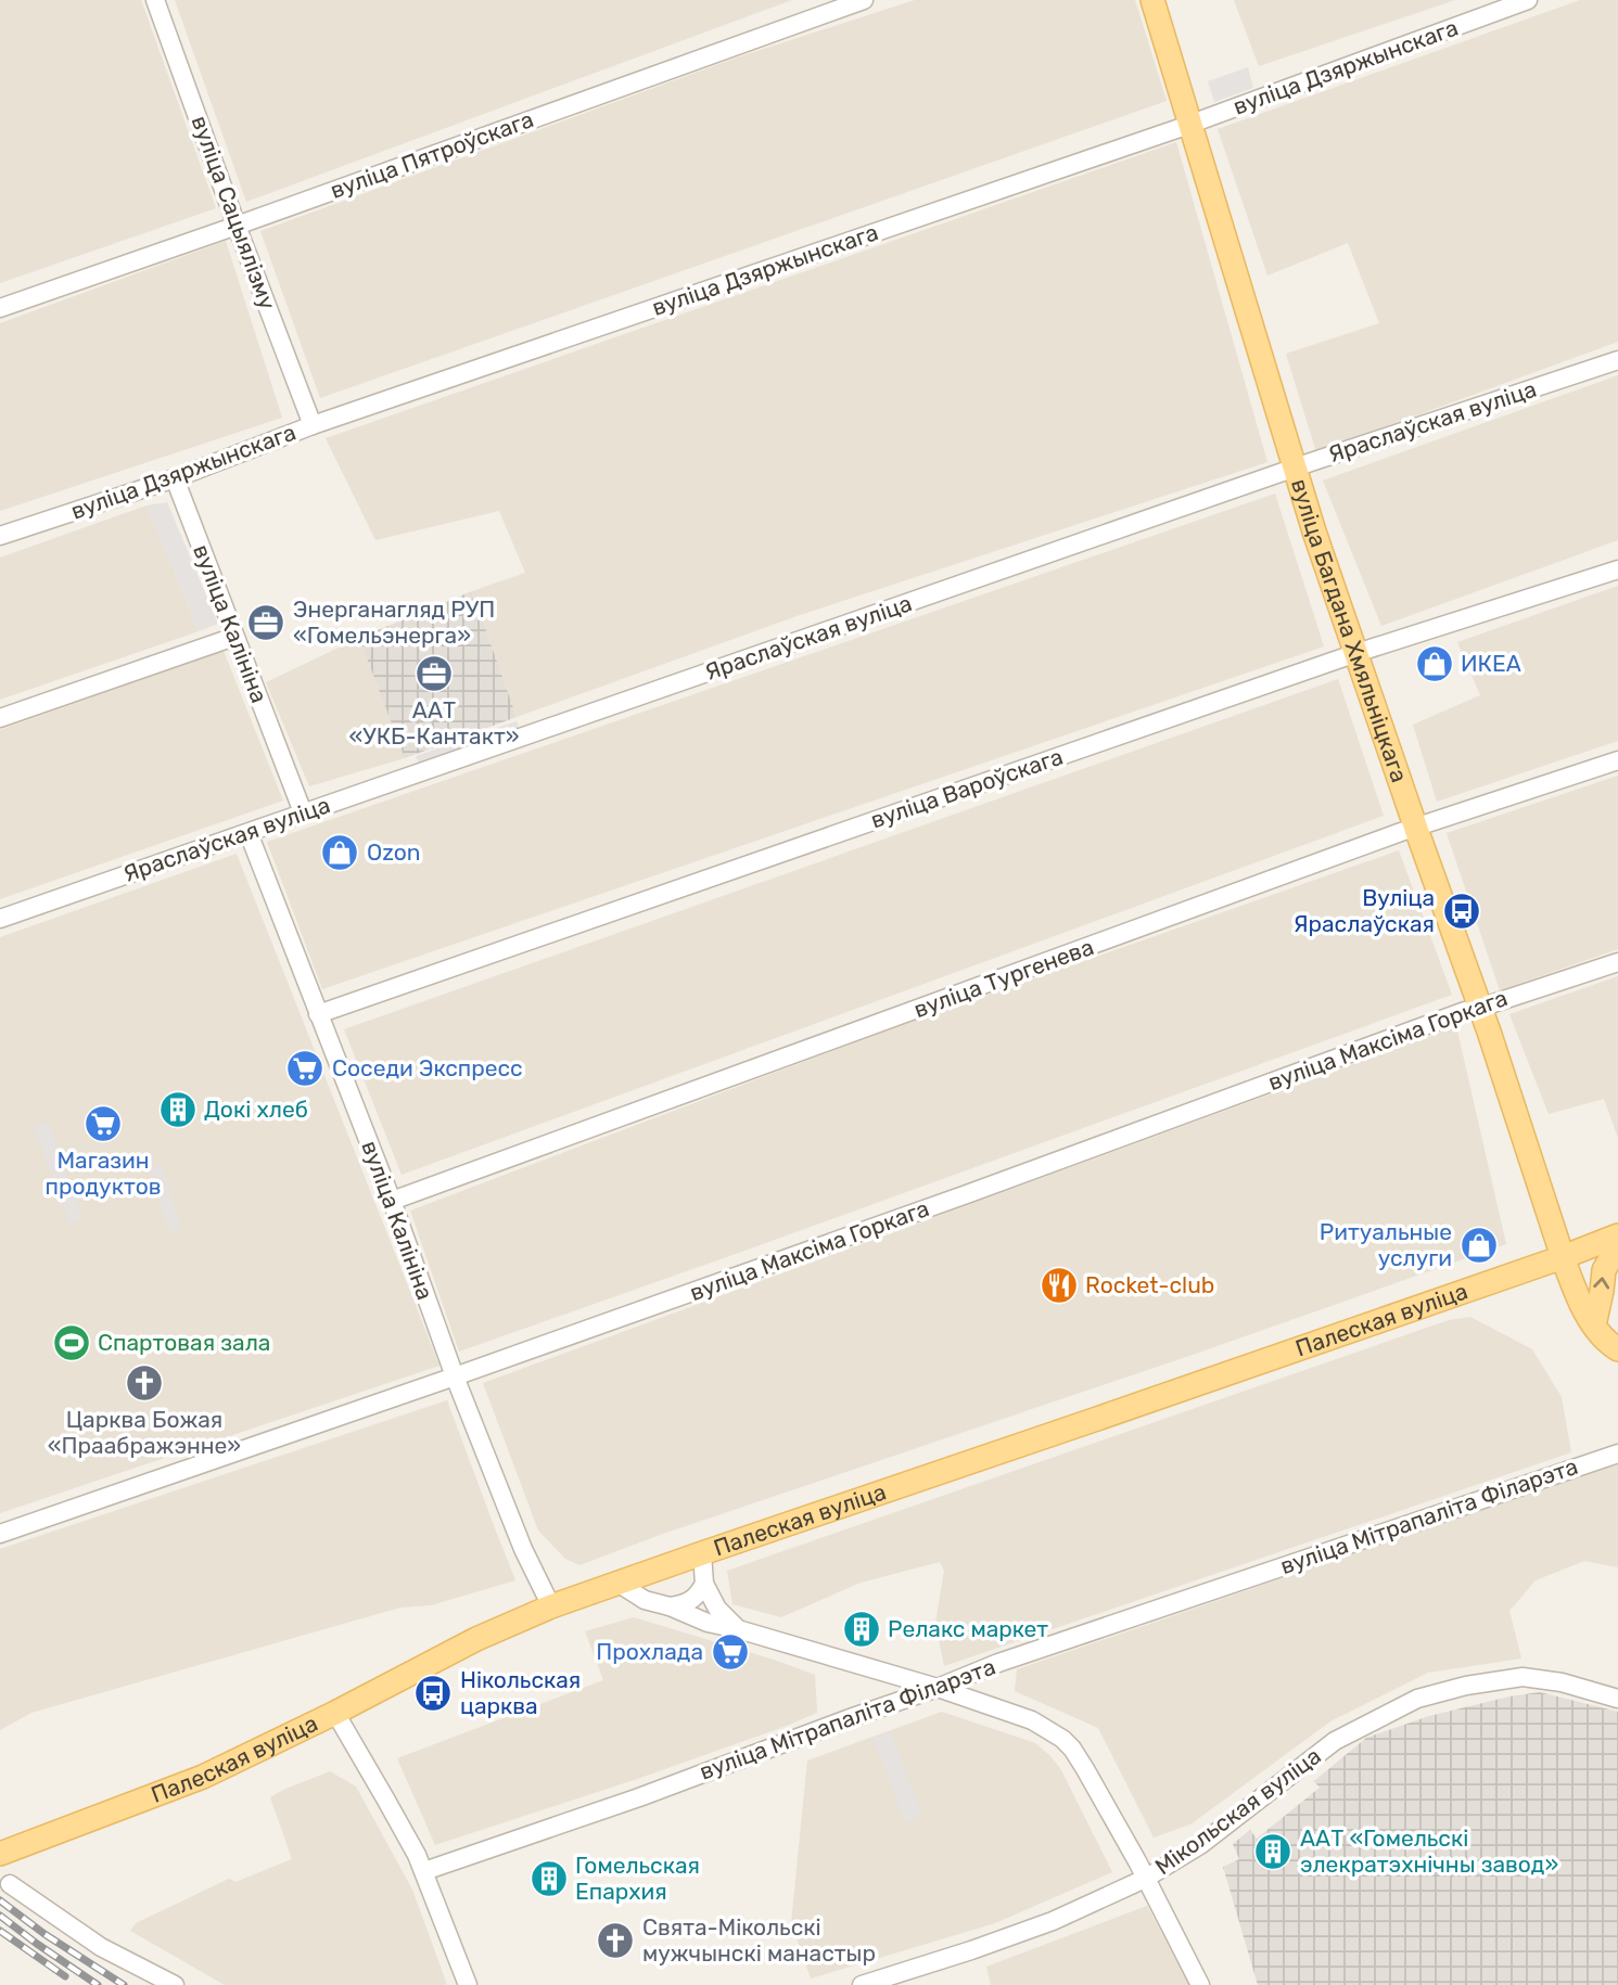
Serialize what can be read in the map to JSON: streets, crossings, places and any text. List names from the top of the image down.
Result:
{
  "streets": {
    "main road": ["вуліца Багдана Хмяльніцкага", "Палеская вуліца"],
    "street": [
      "вуліца Дзяржынскага",
      "вуліца Пятроўскага",
      "вуліца Сацыялізму",
      "Яраслаўская вуліца",
      "вуліца Калініна",
      "вуліца Вароўскага",
      "вуліца Тургенева",
      "вуліца Максіма Горкага",
      "вуліца Мітрапаліта Філарэта",
      "Мікольская вуліца"
    ]
  },
  "crossings": [
    ["вуліца Дзяржынскага", "вуліца Сацыялізму"],
    ["вуліца Дзяржынскага", "вуліца Калініна"],
    ["вуліца Дзяржынскага", "вуліца Багдана Хмяльніцкага"],
    ["вуліца Пятроўскага", "вуліца Сацыялізму"],
    ["Яраслаўская вуліца", "вуліца Калініна"],
    ["Яраслаўская вуліца", "вуліца Багдана Хмяльніцкага"],
    ["вуліца Калініна", "вуліца Вароўскага"],
    ["вуліца Калініна", "вуліца Тургенева"],
    ["вуліца Калініна", "вуліца Максіма Горкага"],
    ["вуліца Калініна", "Палеская вуліца"],
    ["вуліца Багдана Хмяльніцкага", "вуліца Вароўскага"],
    ["вуліца Багдана Хмяльніцкага", "вуліца Тургенева"],
    ["вуліца Багдана Хмяльніцкага", "вуліца Максіма Горкага"],
    ["вуліца Багдана Хмяльніцкага", "Палеская вуліца"]
  ],
  "places": {
    "office": ["Энерганагляд РУП «Гомельэнерга»", "ААТ «УКБ-Кантакт»"],
    "shop": ["ИКЕА", "Ozon", "Ритуальные услуги"],
    "bus stop": ["Вуліца Яраслаўская", "Нікольская царква"],
    "supermarket": ["Соседи Экспресс", "Магазин продуктов", "Прохлада"],
    "building": [
      "Докі хлеб",
      "Релакс маркет",
      "ААТ «Гомельскі элекратэхнічны завод»",
      "Гомельская Епархия"
    ],
    "restaurant": ["Rocket-club"],
    "sports": ["Спартовая зала"],
    "church": ["Царква Божая «Праабражэнне»", "Свята-Мікольскі мужчынскі манастыр"]
  }
}
